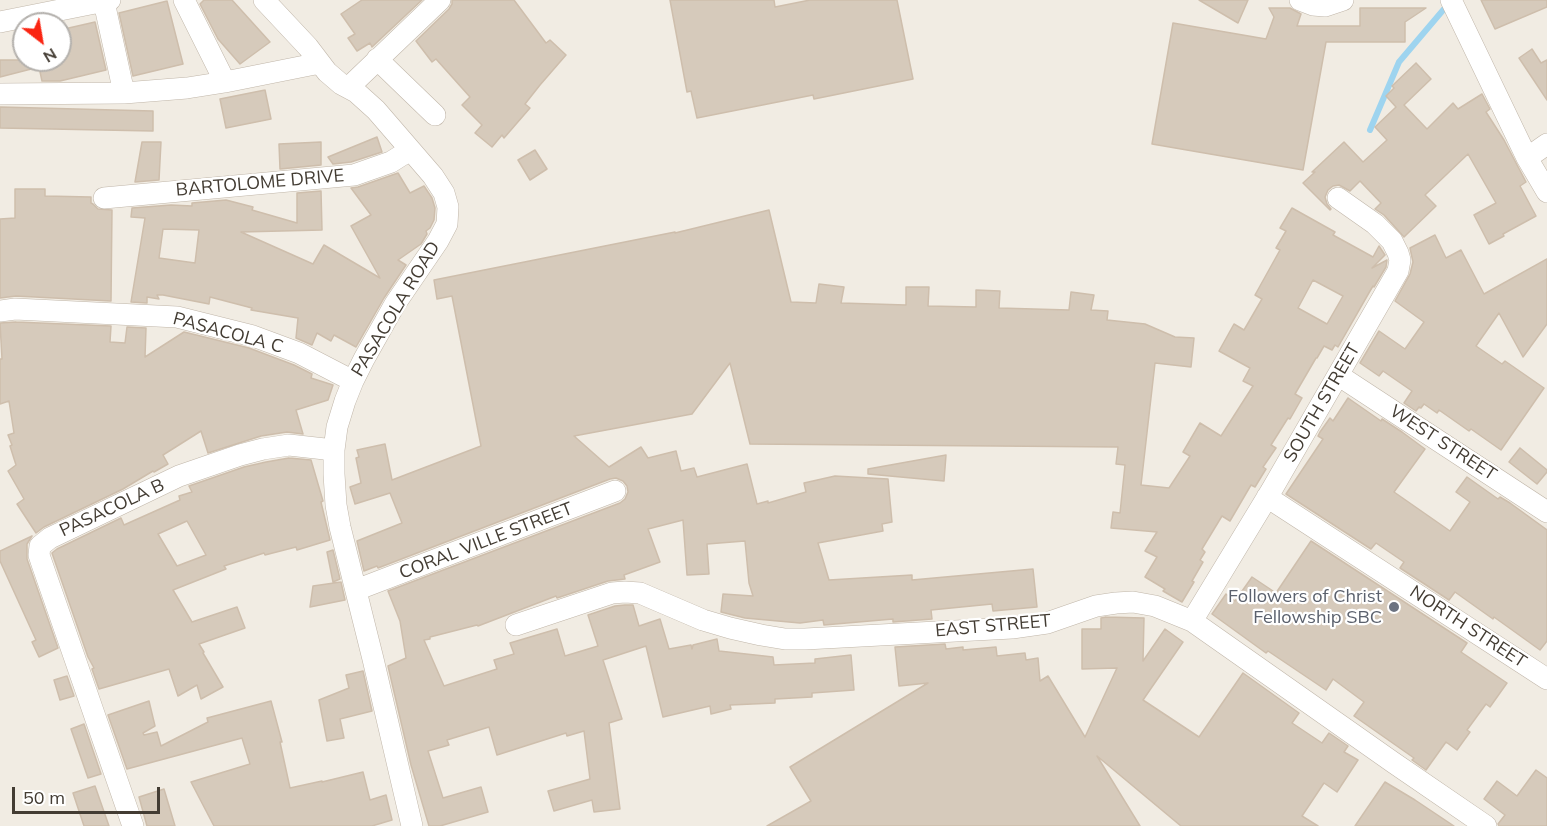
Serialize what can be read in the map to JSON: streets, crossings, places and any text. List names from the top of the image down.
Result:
{
  "streets": {
    "street": [
      "BARTOLOME DRIVE",
      "PASACOLA ROAD",
      "PASACOLA C",
      "SOUTH STREET",
      "WEST STREET",
      "PASACOLA B",
      "CORAL VILLE STREET",
      "EAST STREET",
      "NORTH STREET"
    ]
  },
  "crossings": [
    ["BARTOLOME DRIVE", "PASACOLA ROAD"],
    ["PASACOLA ROAD", "PASACOLA C"],
    ["PASACOLA ROAD", "PASACOLA B"],
    ["PASACOLA ROAD", "CORAL VILLE STREET"],
    ["SOUTH STREET", "WEST STREET"],
    ["SOUTH STREET", "EAST STREET"],
    ["SOUTH STREET", "NORTH STREET"]
  ],
  "places": ["Followers of Christ Fellowship SBC"],
  "scale_bar": "50 m",
  "north": "bottom right"
}
